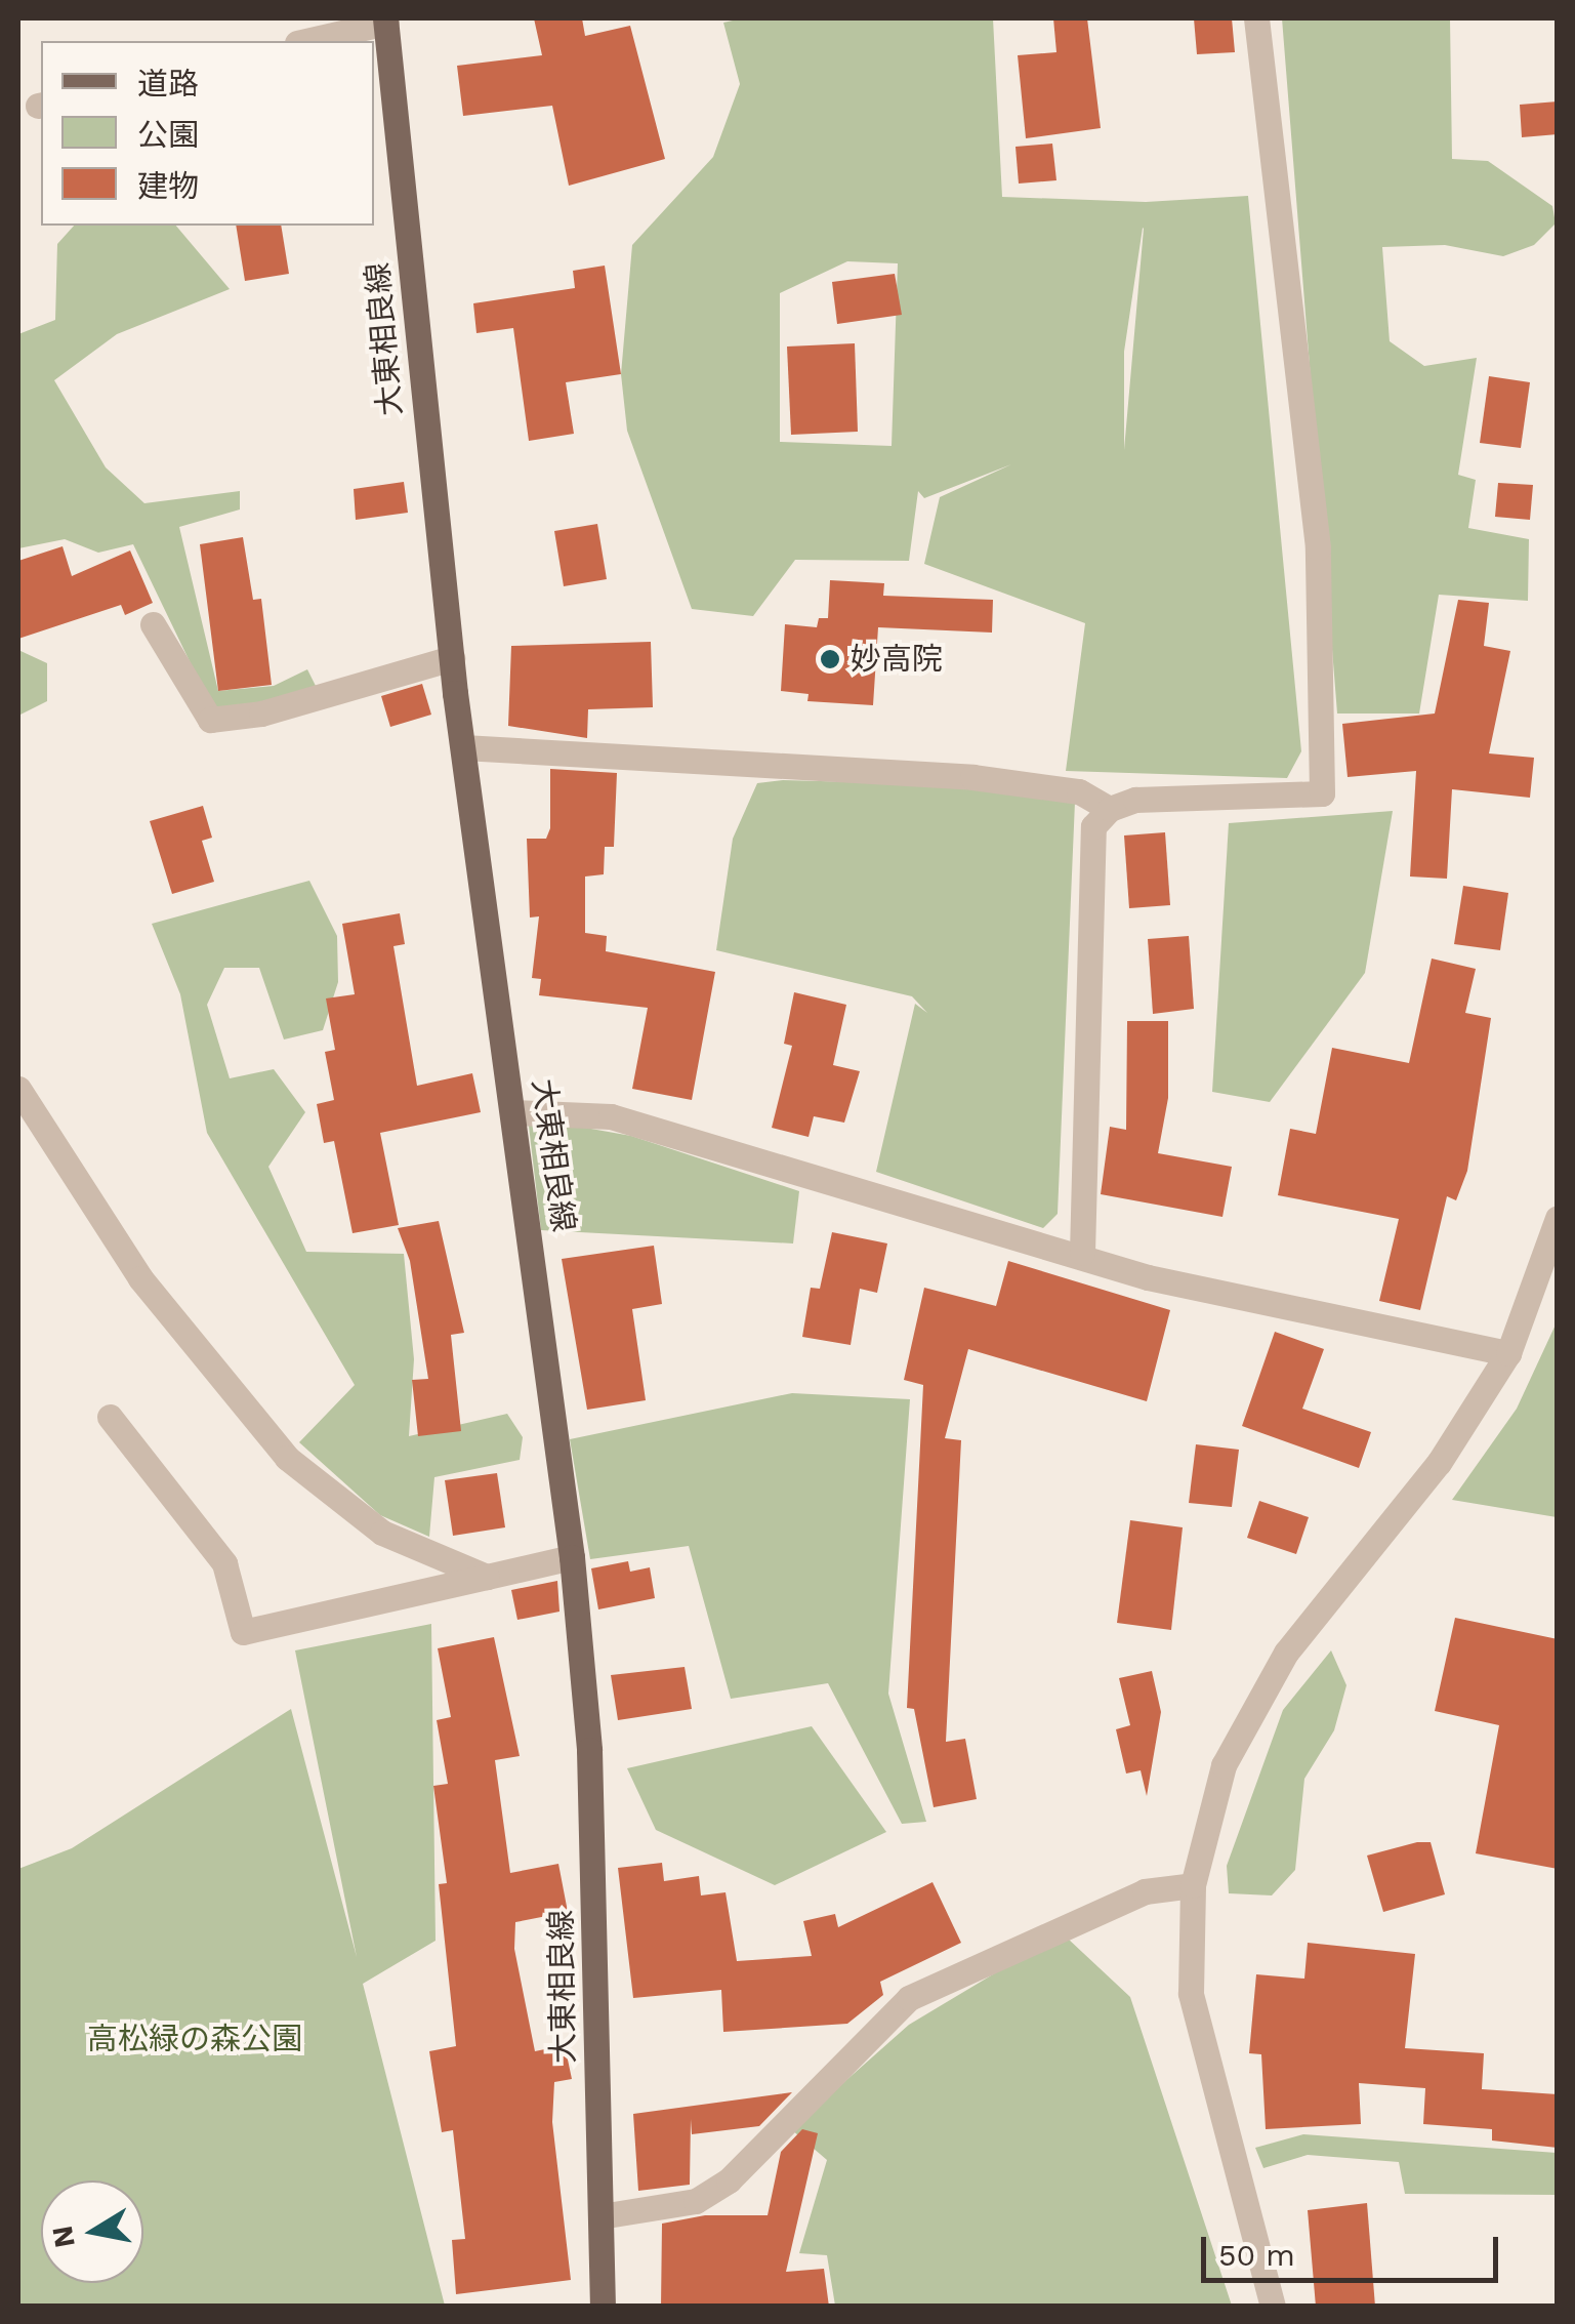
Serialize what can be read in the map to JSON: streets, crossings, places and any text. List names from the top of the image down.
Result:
{
  "streets": {
    "main road": ["大東相良線"]
  },
  "parks": ["高松緑の森公園"],
  "places": ["妙高院"],
  "legend": ["道路", "公園", "建物"],
  "scale_bar": "50 m",
  "north": "left"
}
